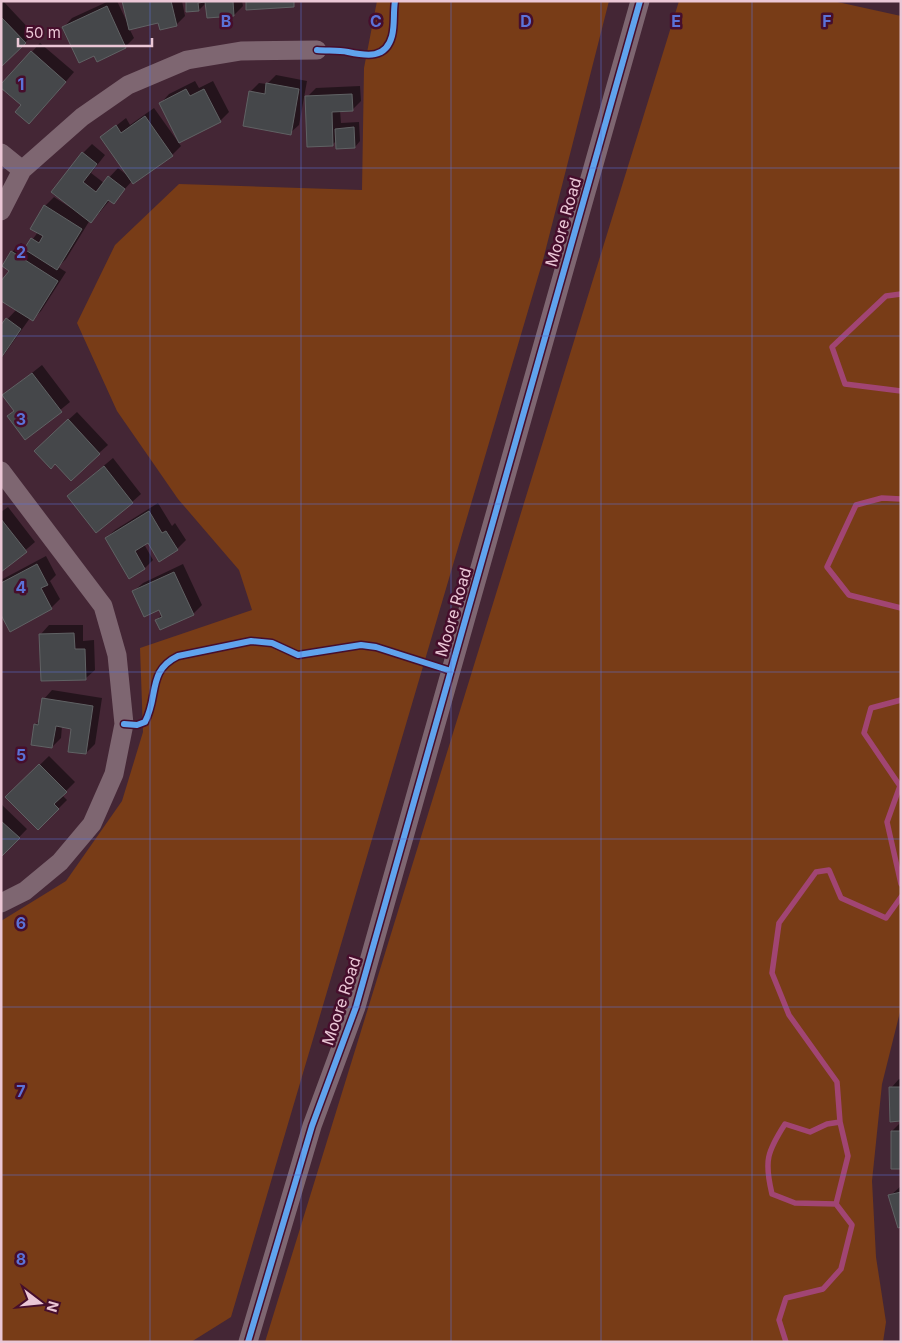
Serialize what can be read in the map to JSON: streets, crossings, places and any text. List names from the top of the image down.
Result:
{
  "streets": {
    "street": ["Moore Road"]
  },
  "scale_bar": "50 m",
  "north": "right",
  "grid": {
    "columns": [
      "B",
      "C",
      "D",
      "E",
      "F"
    ],
    "rows": [
      "1",
      "2",
      "3",
      "4",
      "5",
      "6",
      "7",
      "8"
    ]
  }
}
